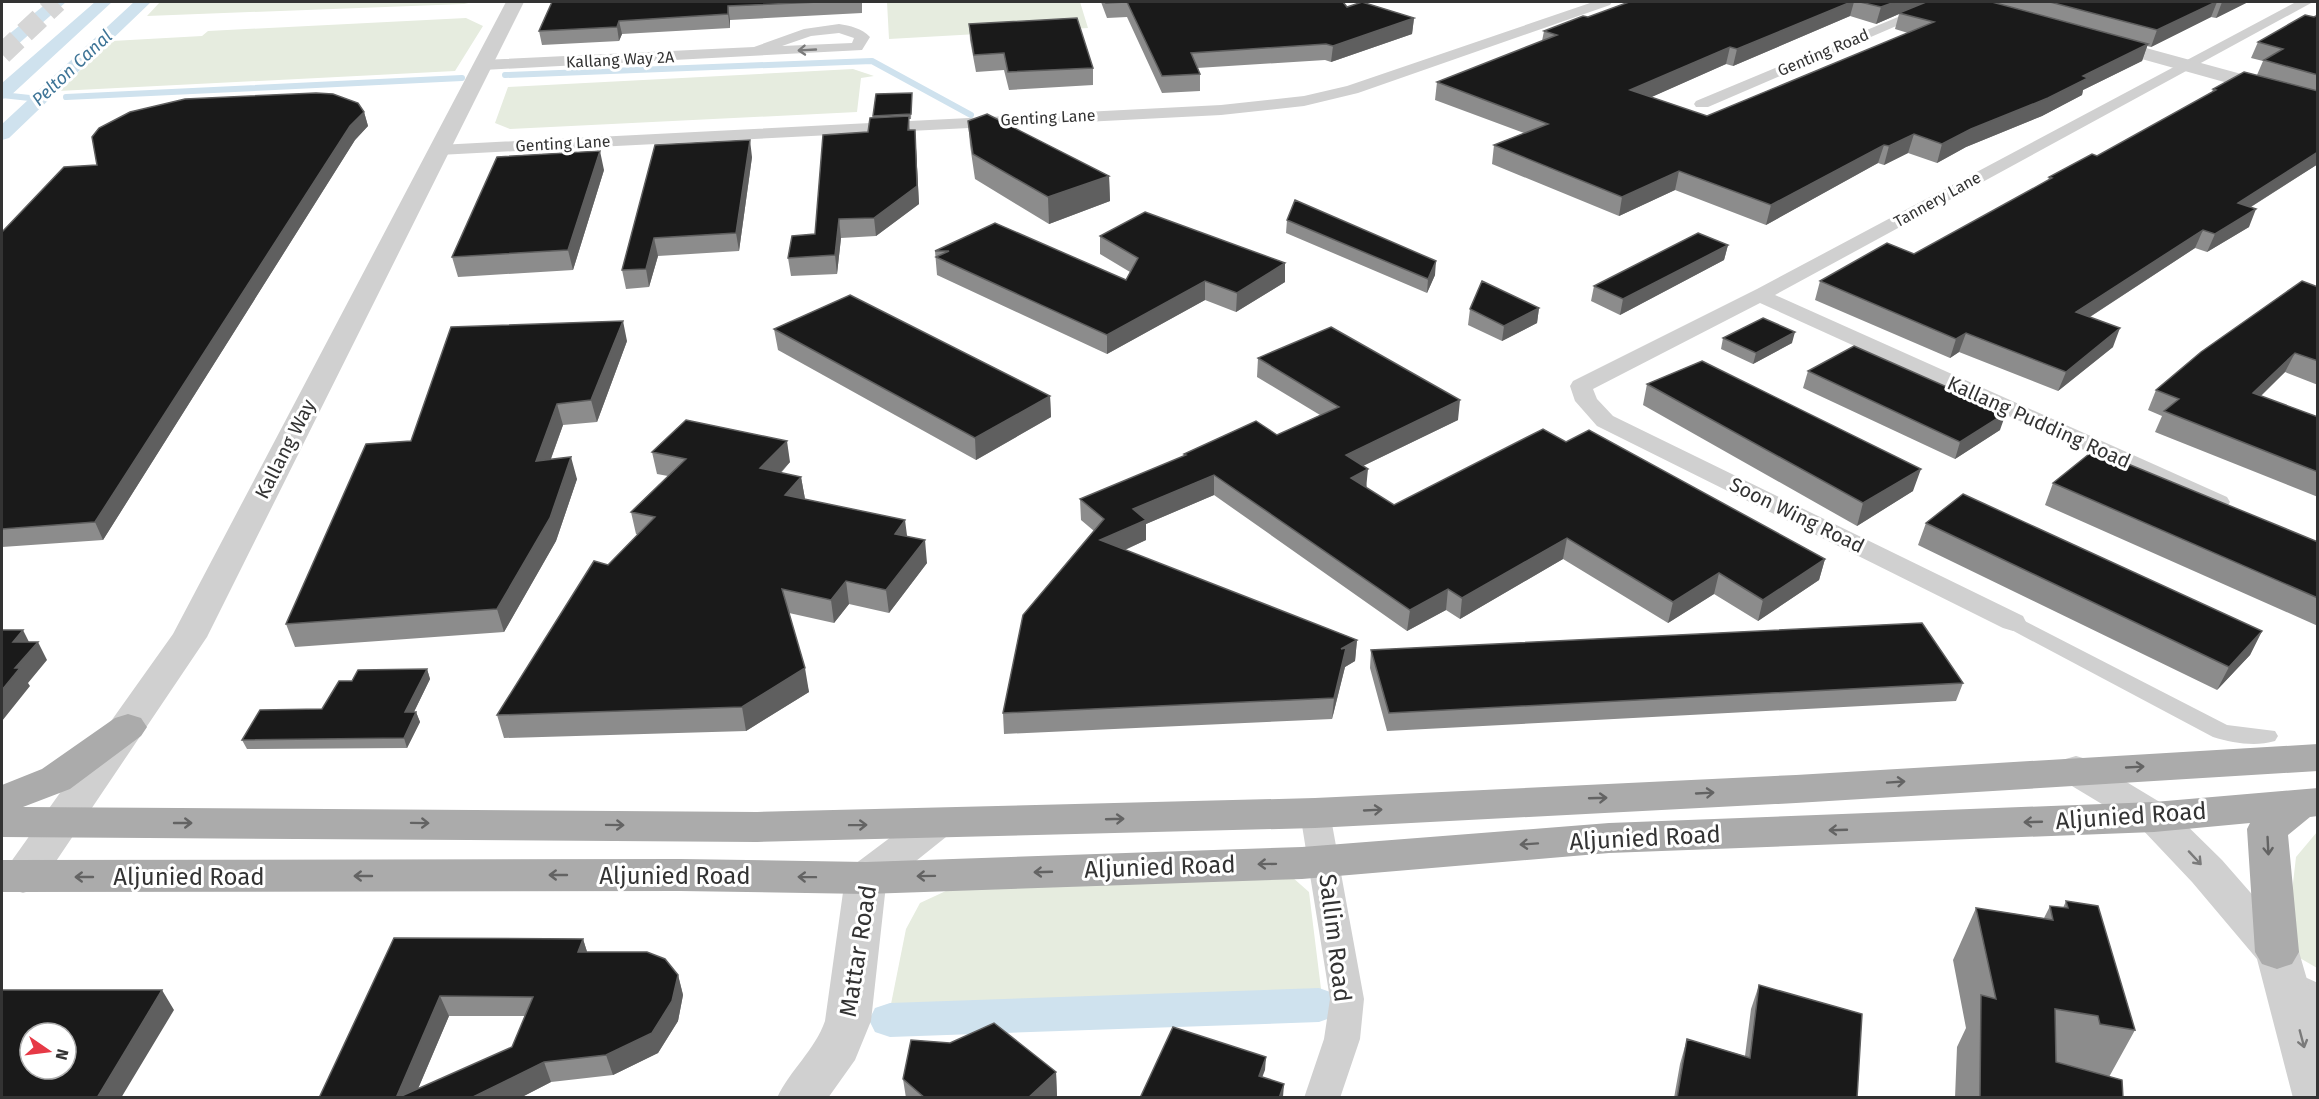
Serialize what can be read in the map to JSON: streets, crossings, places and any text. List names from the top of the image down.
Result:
{
  "streets": {
    "main road": ["Aljunied Road"],
    "street": [
      "Genting Road",
      "Kallang Way 2A",
      "Genting Lane",
      "Tannery Lane",
      "Kallang Pudding Road",
      "Kallang Way",
      "Soon Wing Road",
      "Sallim Road",
      "Mattar Road"
    ]
  },
  "crossings": [
    ["Kallang Way 2A", "Kallang Way"],
    ["Genting Lane", "Kallang Way"],
    ["Tannery Lane", "Kallang Pudding Road"],
    ["Tannery Lane", "Soon Wing Road"],
    ["Kallang Way", "Aljunied Road"],
    ["Aljunied Road", "Sallim Road"],
    ["Aljunied Road", "Mattar Road"]
  ],
  "water": ["Pelton Canal"],
  "north": "right"
}
